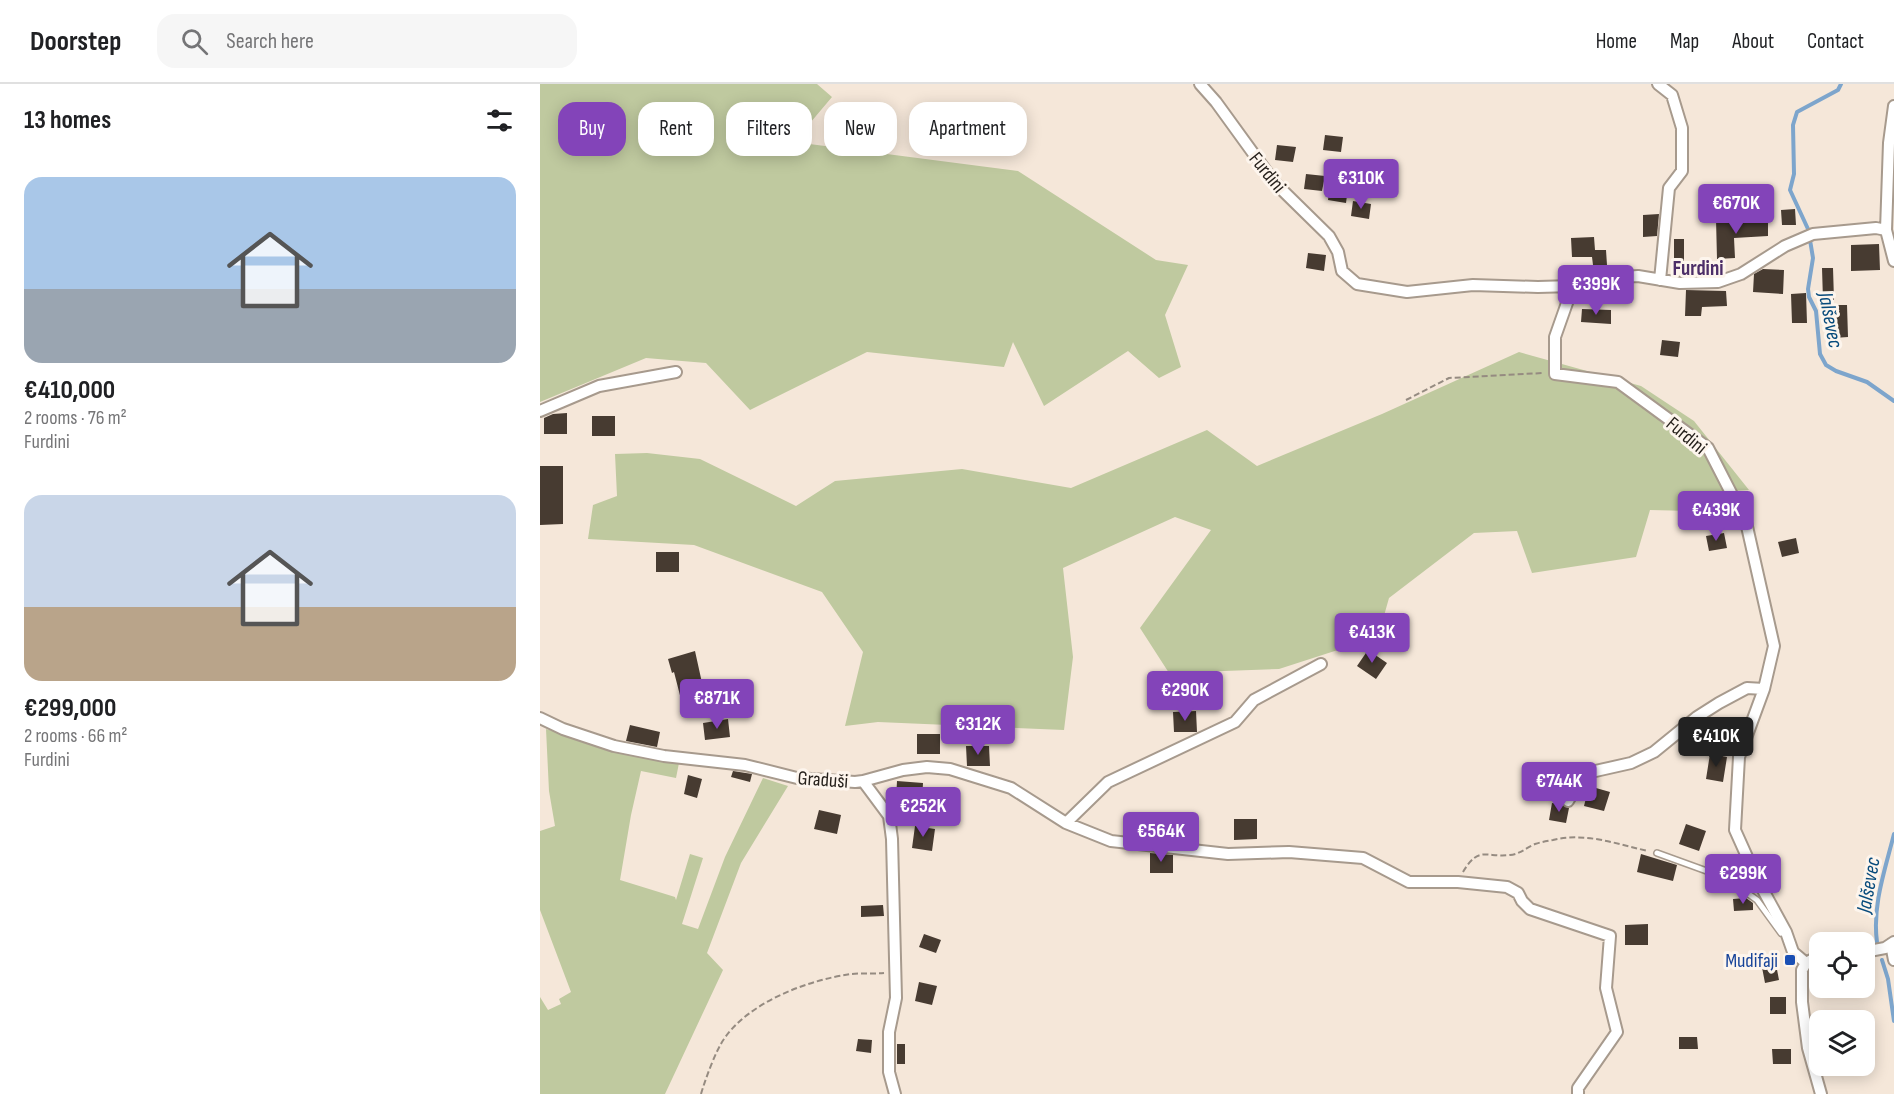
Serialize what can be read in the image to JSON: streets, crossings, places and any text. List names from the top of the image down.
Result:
{
  "streets": {
    "street": ["Furdini", "Graduši"]
  },
  "districts": ["Furdini"],
  "water": ["Jalševec"],
  "places": {
    "transit": ["Mudifaji"]
  },
  "page": {
    "header": "Doorstep",
    "search": "Search here",
    "nav": [
      "Home",
      "Map",
      "About",
      "Contact"
    ],
    "heading": "13 homes",
    "chip": [
      "Buy",
      "Rent",
      "Filters",
      "New",
      "Apartment"
    ],
    "list": [
      {
        "name": "€410,000",
        "note": "2 rooms · 76 m² · Furdini"
      },
      {
        "name": "€299,000",
        "note": "2 rooms · 66 m² · Furdini"
      }
    ],
    "price": [
      "€310K",
      "€670K",
      "€399K",
      "€439K",
      "€413K",
      "€290K",
      "€871K",
      "€312K",
      "€410K",
      "€744K",
      "€252K",
      "€564K",
      "€299K"
    ]
  }
}
